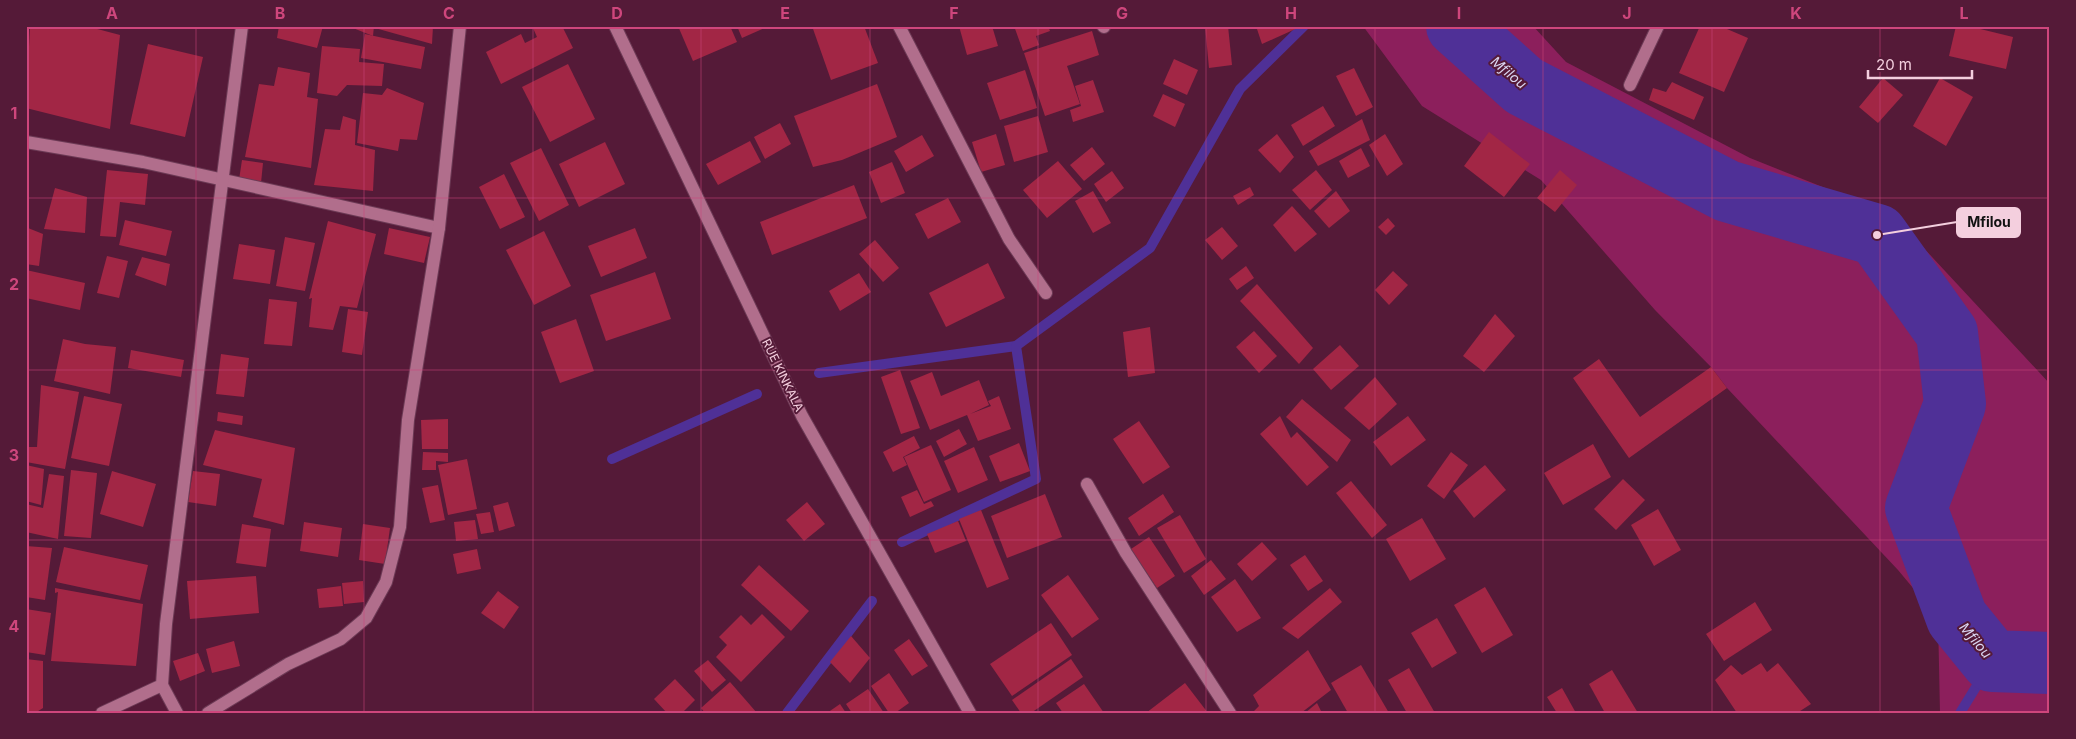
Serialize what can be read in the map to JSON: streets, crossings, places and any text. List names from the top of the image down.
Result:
{
  "streets": {
    "street": ["RUE KINKALA"]
  },
  "water": ["Mfilou"],
  "places": ["Mfilou"],
  "scale_bar": "20 m",
  "grid": {
    "columns": [
      "A",
      "B",
      "C",
      "D",
      "E",
      "F",
      "G",
      "H",
      "I",
      "J",
      "K",
      "L"
    ],
    "rows": [
      "1",
      "2",
      "3",
      "4"
    ]
  }
}
